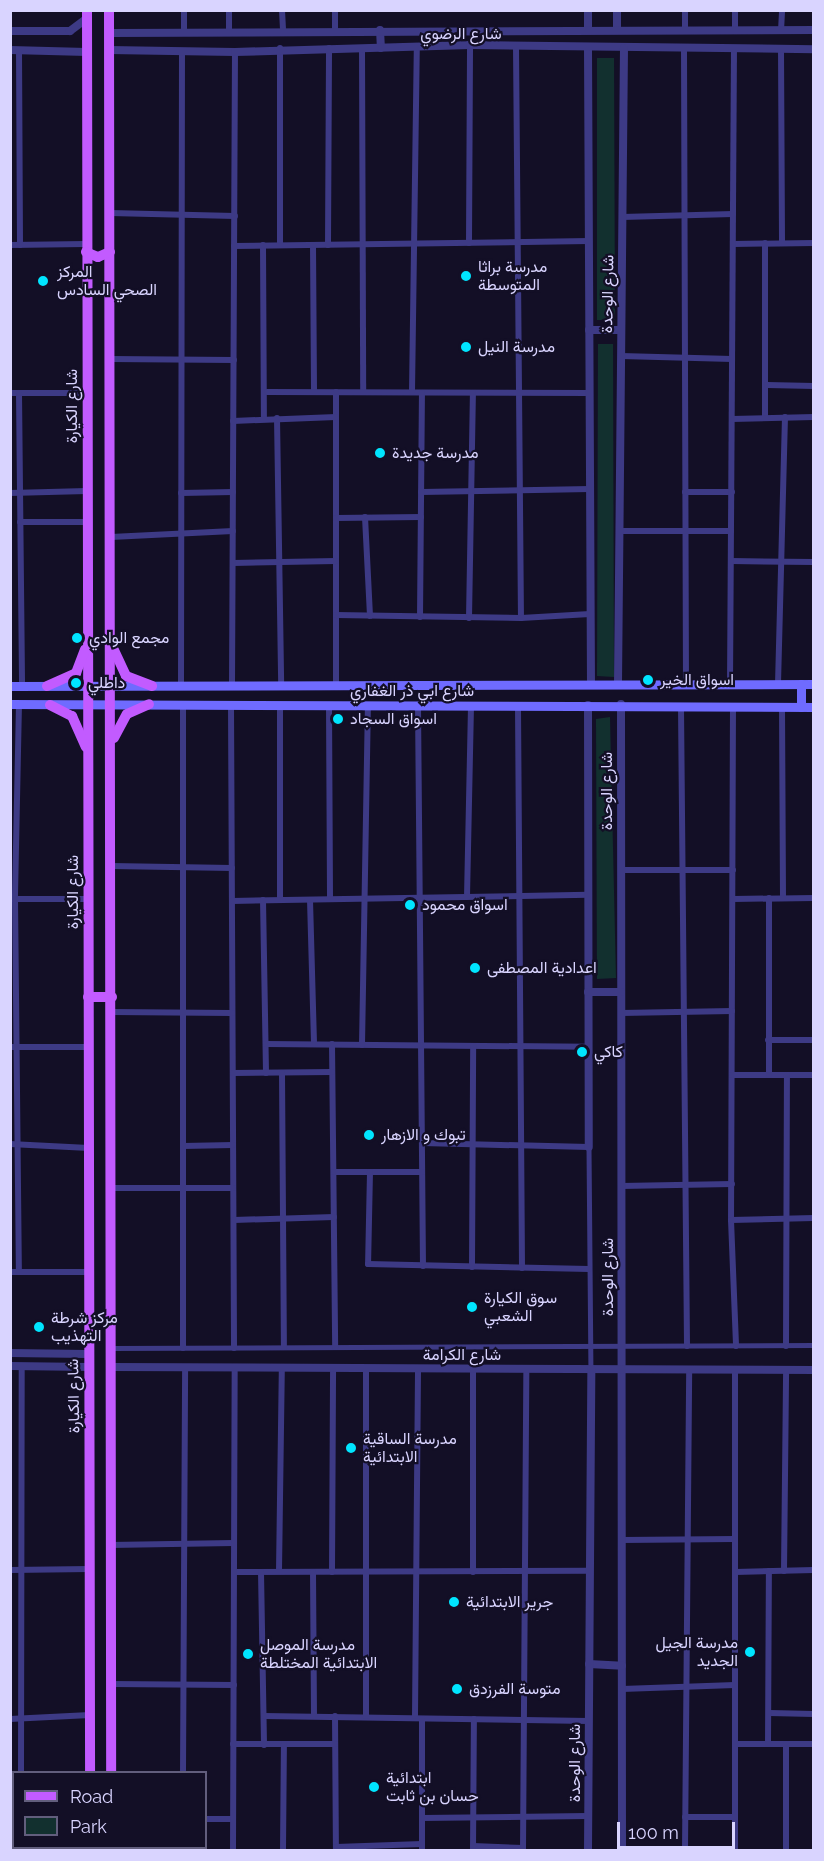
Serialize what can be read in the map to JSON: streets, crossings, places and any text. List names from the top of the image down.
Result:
{
  "streets": {
    "main road": ["شارع الكيارة", "شارع ابي ذر الغفاري"],
    "street": ["شارع الرضوي", "شارع الوحدة", "شارع الكرامة"]
  },
  "crossings": [
    ["شارع الرضوي", "شارع الوحدة"],
    ["شارع الوحدة", "شارع ابي ذر الغفاري"],
    ["شارع الوحدة", "شارع الكرامة"],
    ["شارع الكيارة", "شارع ابي ذر الغفاري"]
  ],
  "places": [
    "مدرسة براثا المتوسطة",
    "المركز الصحي السادس",
    "مدرسة النيل",
    "مدرسة جديدة",
    "مجمع الوادي",
    "اسواق الخير",
    "داطلي",
    "اسواق السجاد",
    "اسواق محمود",
    "اعدادية المصطفى",
    "كاكي",
    "تبوك و الازهار",
    "سوق الكيارة الشعبي",
    "مركز شرطة التهذيب",
    "مدرسة الساقية الابتدائية",
    "جرير الابتدائية",
    "مدرسة الجيل الجديد",
    "مدرسة الموصل الابتدائية المختلطة",
    "متوسة الفرزدق",
    "ابتدائية حسان بن ثابت"
  ],
  "legend": ["Road", "Park"],
  "scale_bar": "100 m"
}
